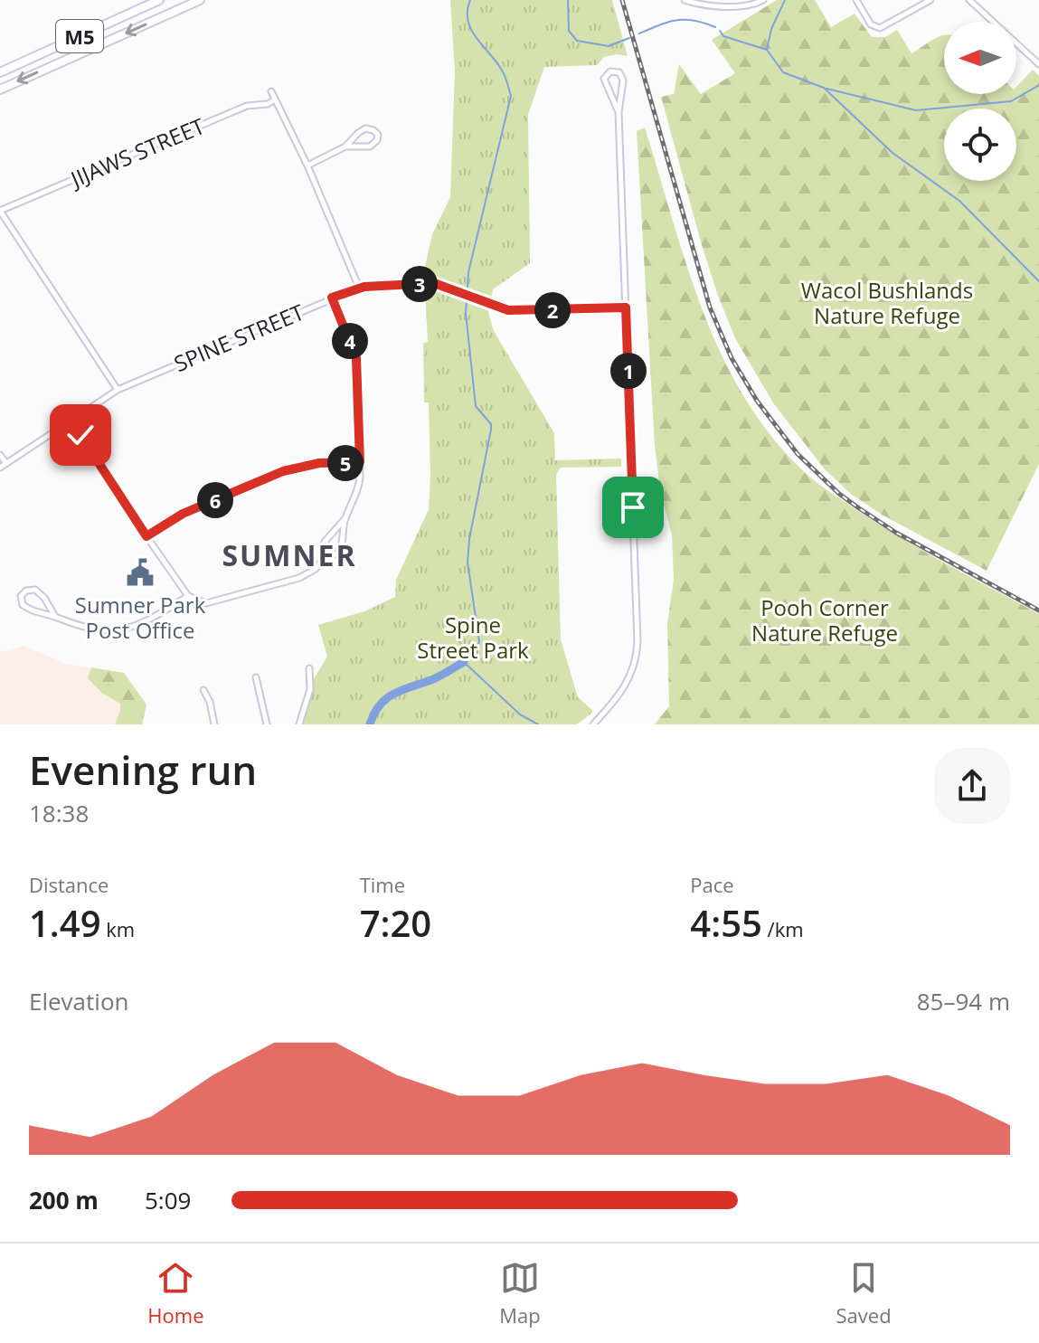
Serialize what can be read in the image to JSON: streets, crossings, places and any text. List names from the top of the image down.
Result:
{
  "streets": {
    "highway": ["M5"],
    "street": ["JIJAWS STREET", "SPINE STREET"]
  },
  "districts": ["SUMNER"],
  "parks": ["Wacol Bushlands Nature Refuge", "Pooh Corner Nature Refuge", "Spine Street Park"],
  "places": {
    "public building": ["Sumner Park Post Office"]
  },
  "north": "left",
  "page": {
    "pins": [
      "3",
      "2",
      "4",
      "1",
      "5",
      "6"
    ],
    "heading": ["Evening run", "18:38"],
    "stats": [
      ["Distance", "1.49 km"],
      ["Time", "7:20"],
      ["Pace", "4:55 /km"]
    ],
    "chart": ["Elevation", "85–94 m"],
    "list": [
      {
        "name": "200 m",
        "note": "5:09"
      }
    ],
    "tabs": ["Home", "Map", "Saved"]
  }
}
